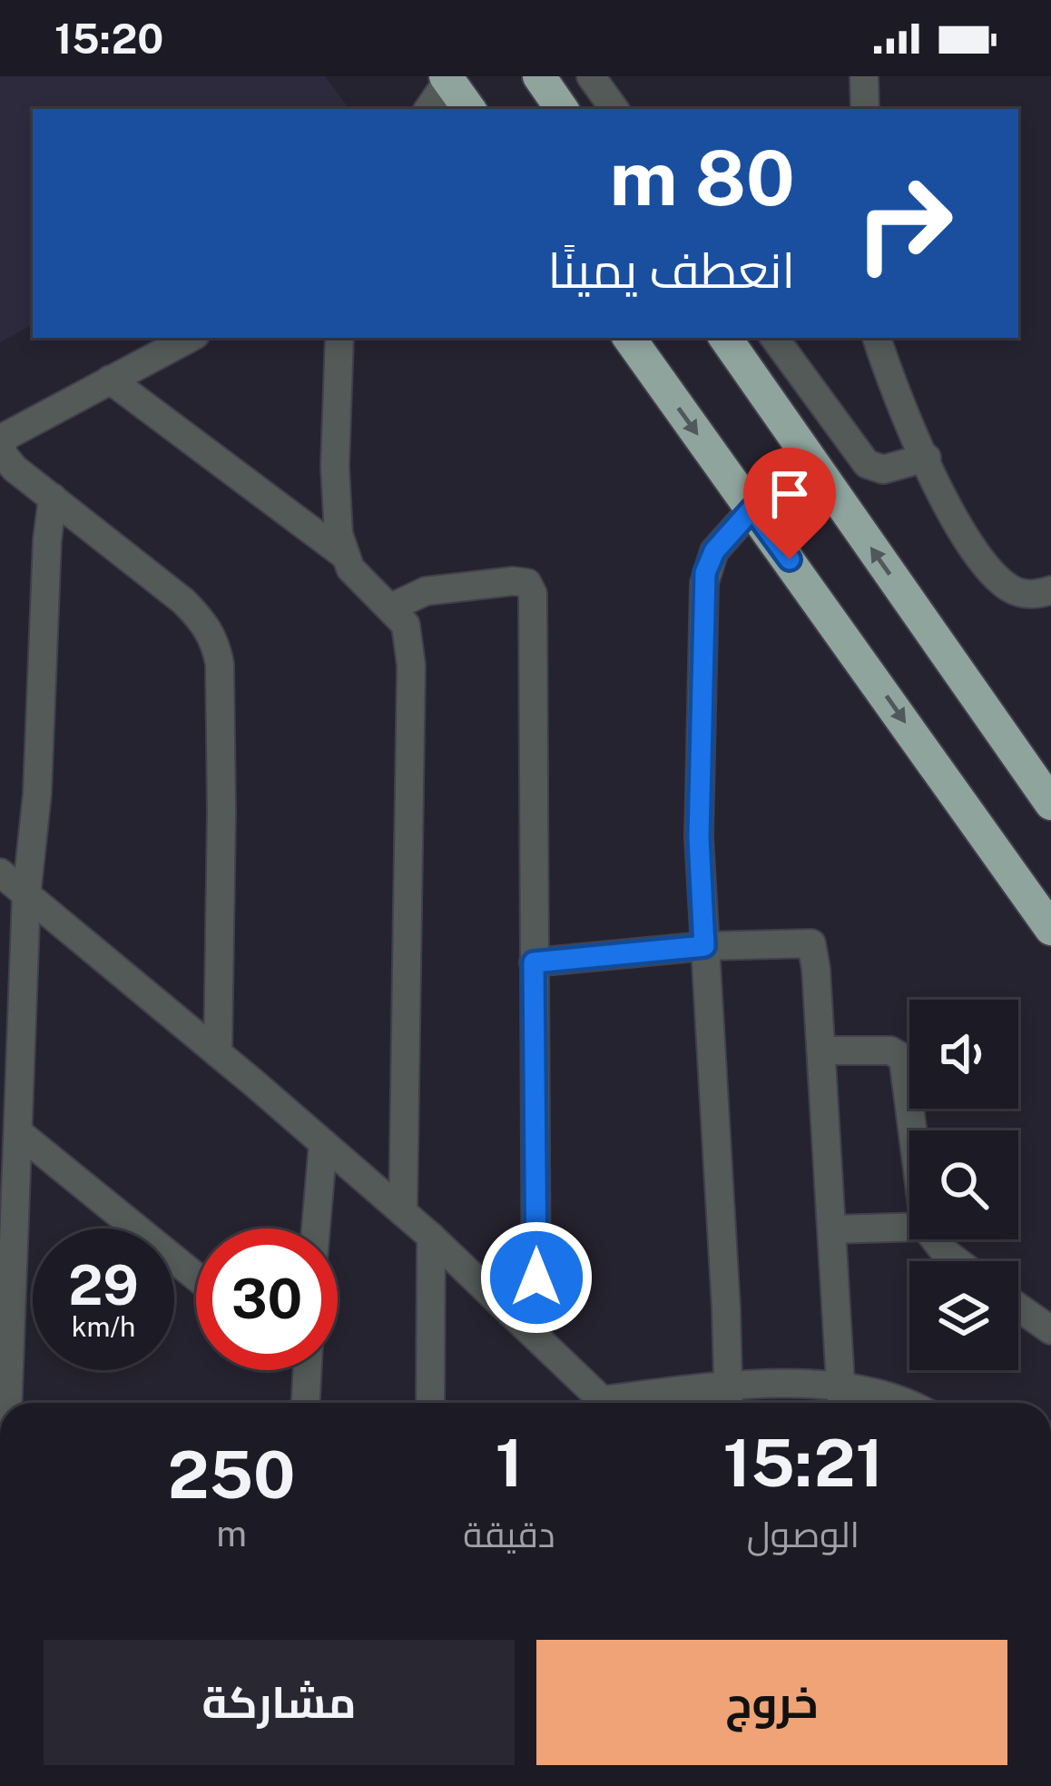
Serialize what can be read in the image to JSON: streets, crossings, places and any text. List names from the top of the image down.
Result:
{
  "page": {
    "status": "15:20",
    "turn": ["80 m", "انعطف يمينًا"],
    "speed": "29 km/h",
    "limit": "30",
    "eta": [
      "15:21",
      "الوصول",
      "1",
      "دقيقة",
      "250",
      "m"
    ],
    "buttons": ["خروج", "مشاركة"]
  }
}
